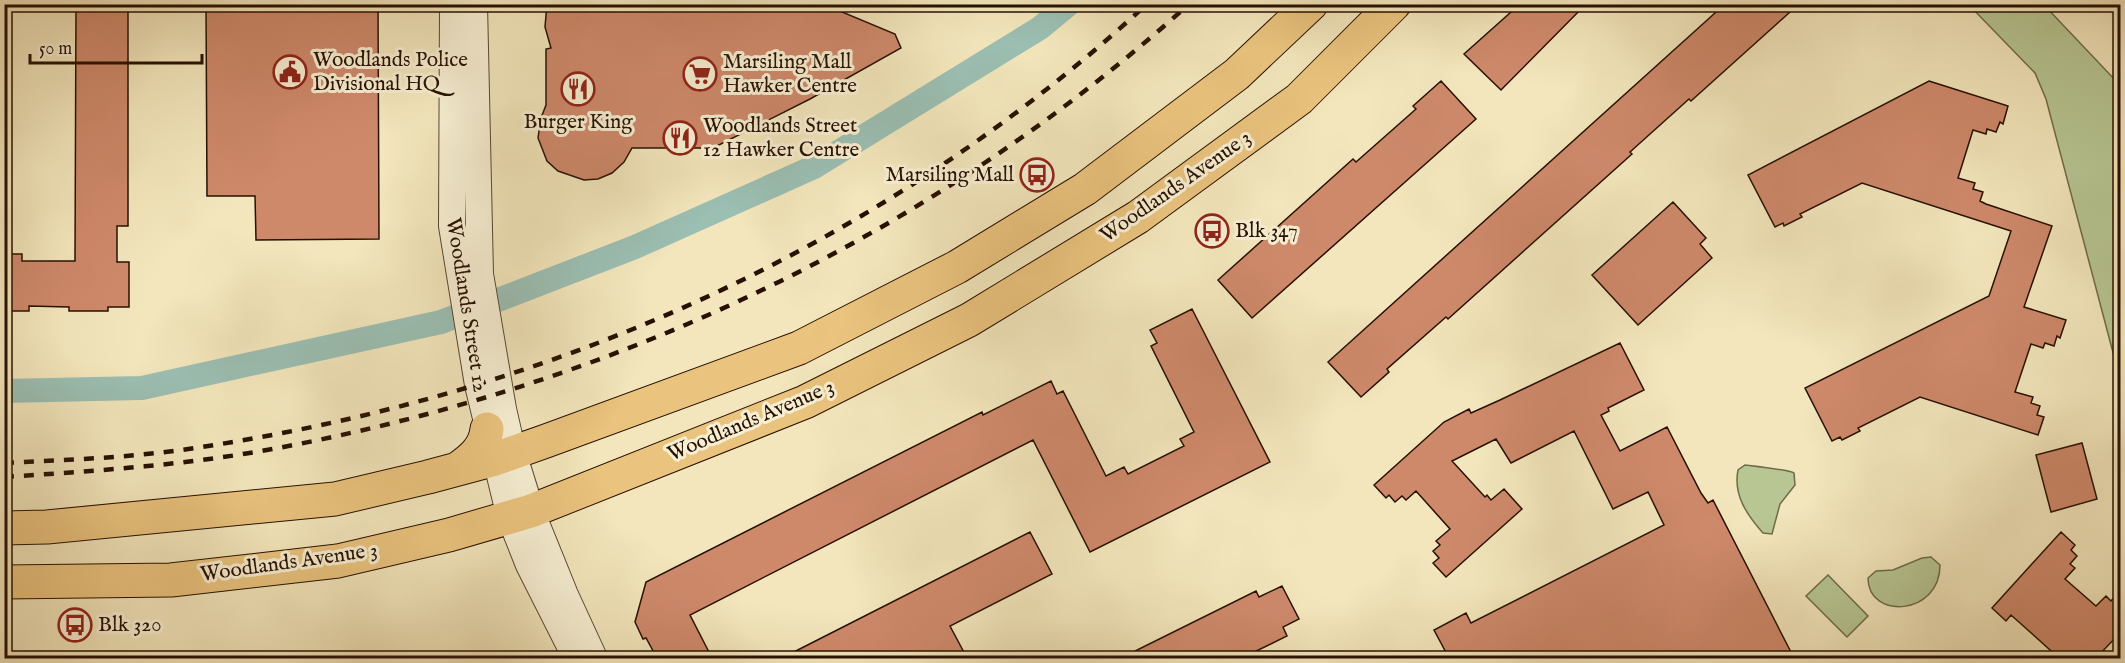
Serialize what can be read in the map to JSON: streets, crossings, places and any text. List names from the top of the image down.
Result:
{
  "streets": {
    "main road": ["Woodlands Avenue 3"],
    "street": ["Woodlands Street 12"]
  },
  "places": {
    "public building": ["Woodlands Police Divisional HQ"],
    "supermarket": ["Marsiling Mall Hawker Centre"],
    "restaurant": ["Burger King", "Woodlands Street 12 Hawker Centre"],
    "bus stop": ["Marsiling Mall", "Blk 347", "Blk 320"]
  },
  "scale_bar": "50 m"
}
